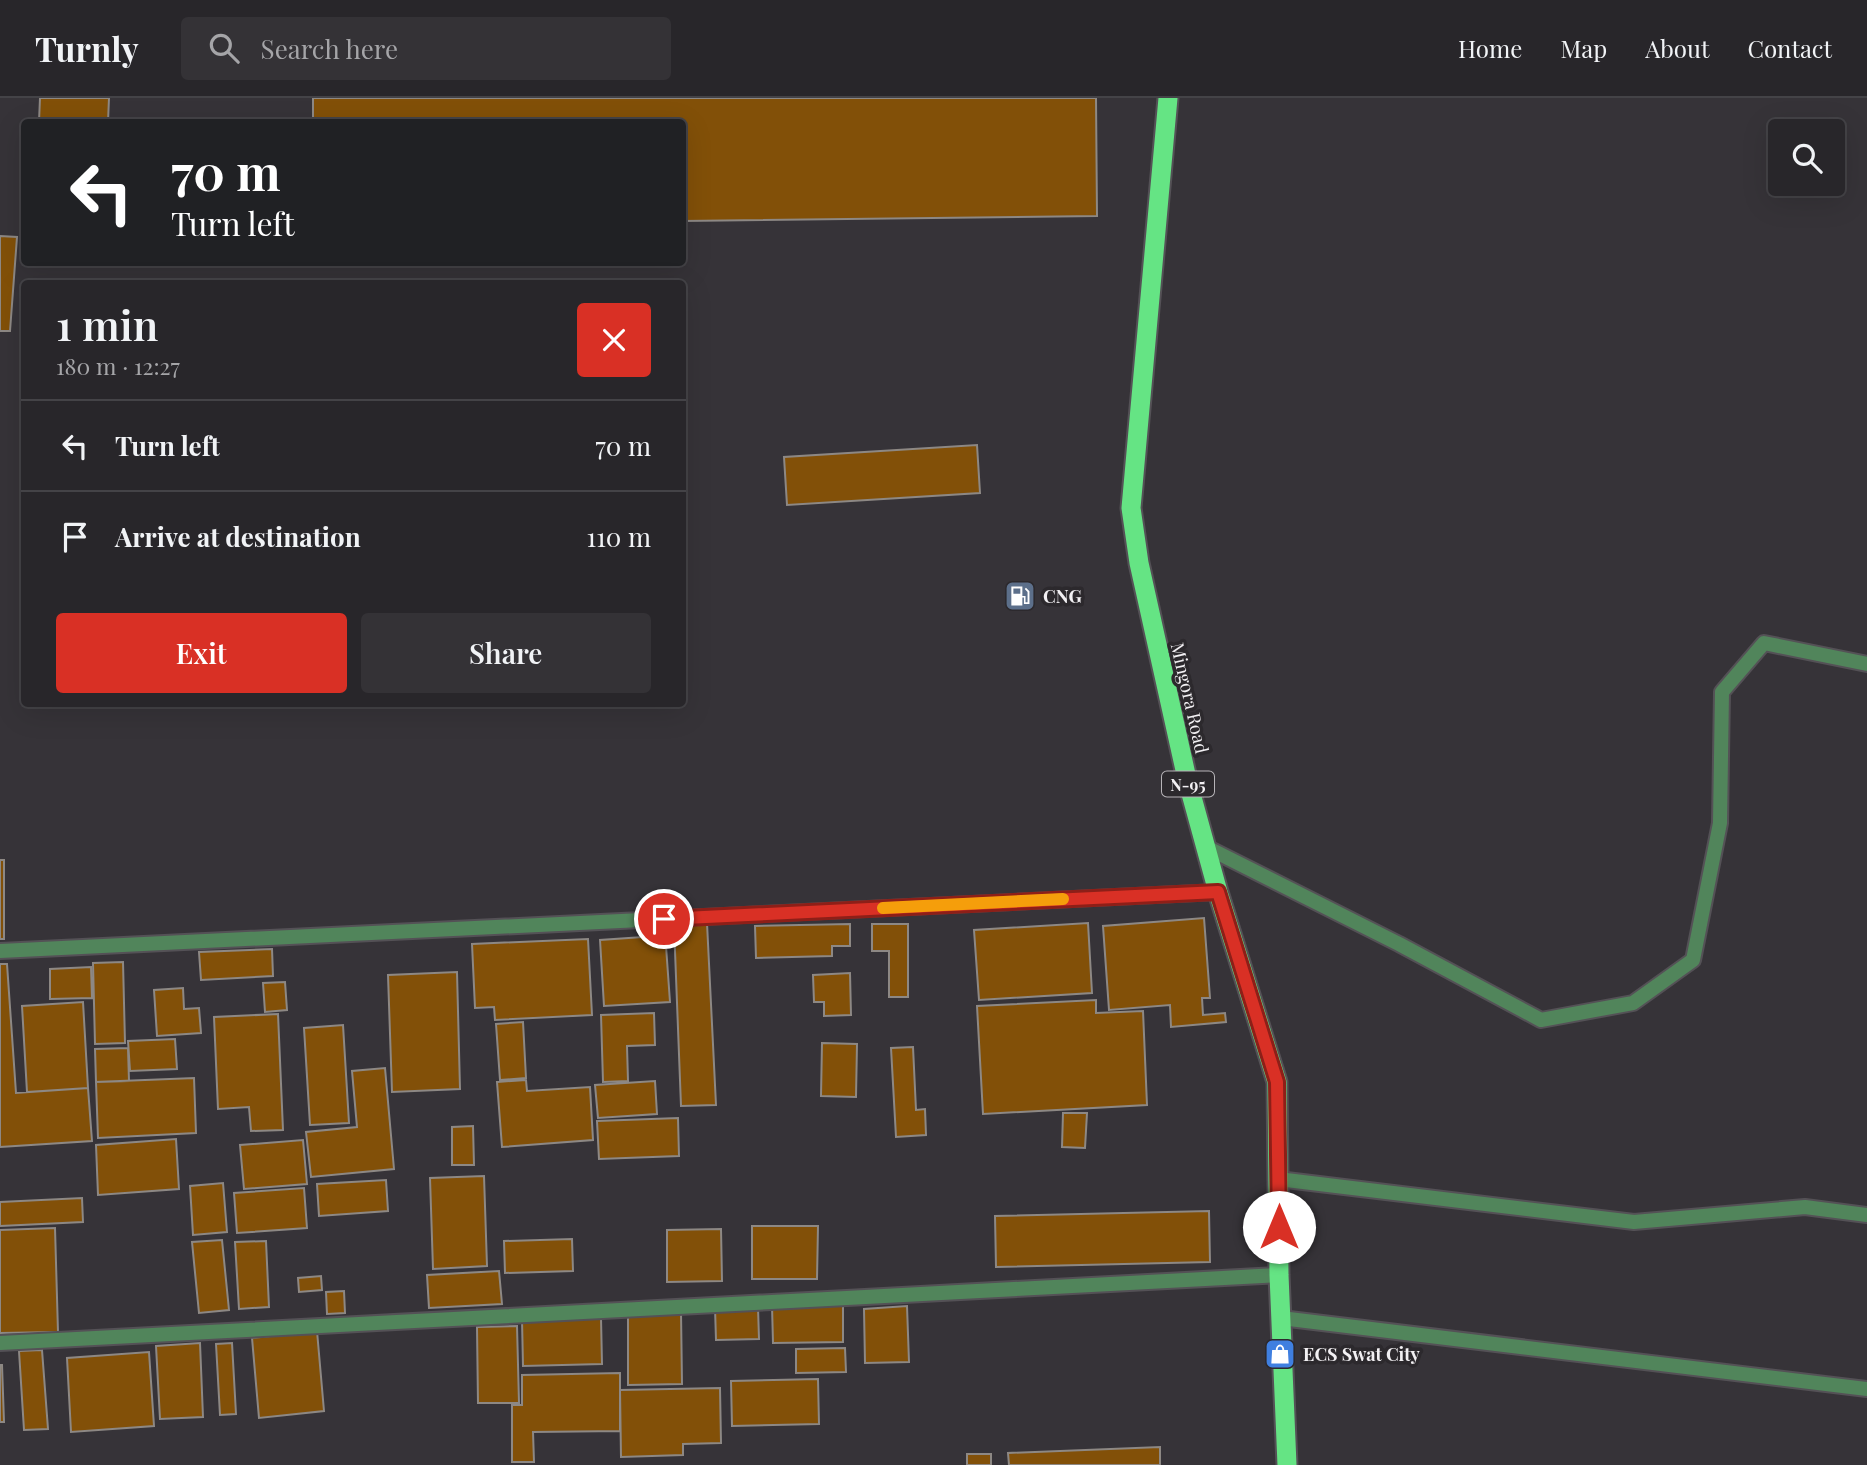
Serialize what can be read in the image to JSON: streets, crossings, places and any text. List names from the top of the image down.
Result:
{
  "streets": {
    "highway": ["Mingora Road", "N-95"]
  },
  "places": {
    "fuel station": ["CNG"],
    "shop": ["ECS Swat City"]
  },
  "page": {
    "header": "Turnly",
    "search": "Search here",
    "nav": [
      "Home",
      "Map",
      "About",
      "Contact"
    ],
    "turn": ["70 m", "Turn left"],
    "heading": ["1 min", "180 m · 12:27"],
    "list": [
      {
        "name": "Turn left",
        "value": "70 m"
      },
      {
        "name": "Arrive at destination",
        "value": "110 m"
      }
    ],
    "buttons": ["Exit", "Share"]
  }
}
